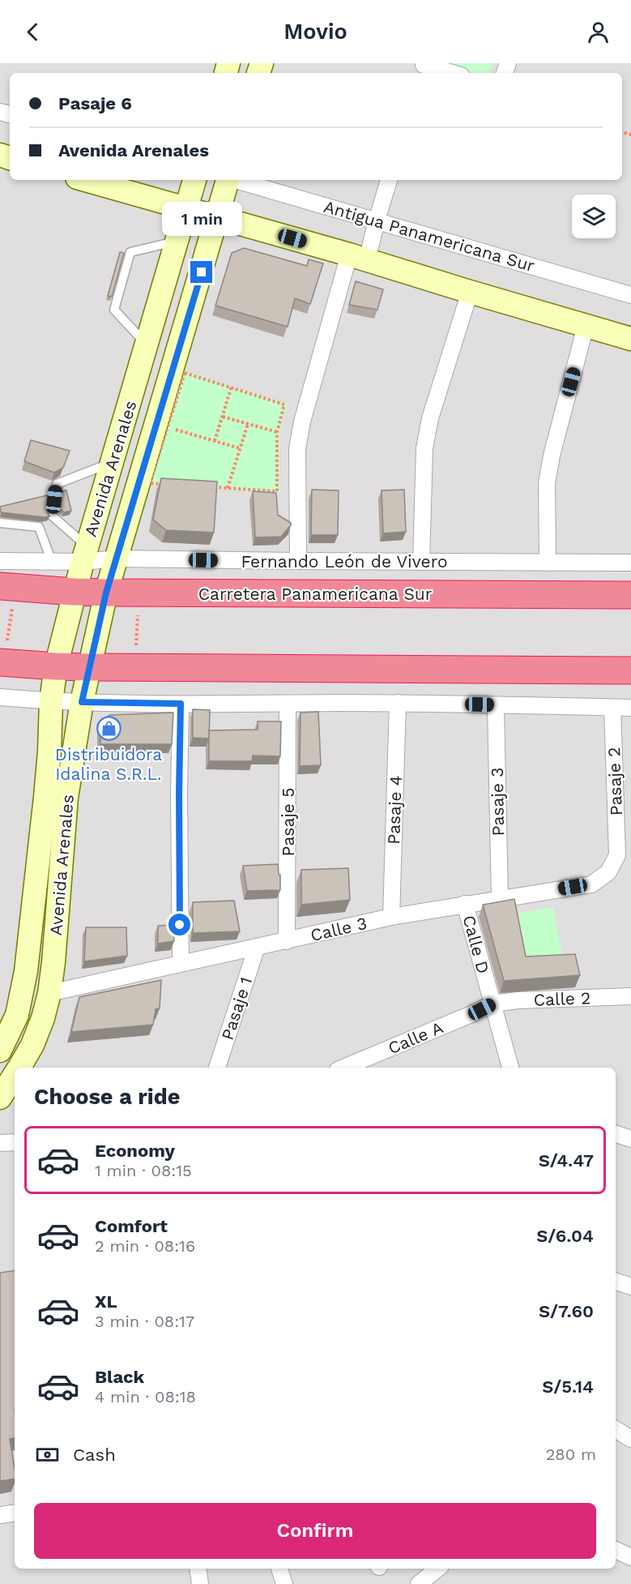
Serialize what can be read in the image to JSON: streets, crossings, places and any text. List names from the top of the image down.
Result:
{
  "streets": {
    "highway": ["Carretera Panamericana Sur"],
    "street": [
      "Antigua Panamericana Sur",
      "Avenida Arenales",
      "Fernando León de Vivero",
      "Pasaje 2",
      "Pasaje 3",
      "Pasaje 4",
      "Pasaje 5",
      "Calle 3",
      "Calle D",
      "Calle 2",
      "Pasaje 1",
      "Calle A"
    ]
  },
  "crossings": [
    ["Avenida Arenales", "Fernando León de Vivero"],
    ["Avenida Arenales", "Carretera Panamericana Sur"],
    ["Avenida Arenales", "Calle 3"],
    ["Pasaje 2", "Calle 3"],
    ["Pasaje 3", "Calle 3"],
    ["Pasaje 4", "Calle 3"],
    ["Pasaje 5", "Calle 3"],
    ["Calle 3", "Calle D"],
    ["Calle 3", "Pasaje 1"],
    ["Calle D", "Calle 2"],
    ["Calle D", "Calle A"],
    ["Calle 2", "Calle A"]
  ],
  "places": {
    "shop": ["Distribuidora Idalina S.R.L."]
  },
  "page": {
    "header": "Movio",
    "banner": ["Pasaje 6", "Avenida Arenales"],
    "bubble": "1 min",
    "heading": "Choose a ride",
    "list": [
      {
        "name": "Economy",
        "note": "1 min · 08:15",
        "value": "S/4.47"
      },
      {
        "name": "Comfort",
        "note": "2 min · 08:16",
        "value": "S/6.04"
      },
      {
        "name": "XL",
        "note": "3 min · 08:17",
        "value": "S/7.60"
      },
      {
        "name": "Black",
        "note": "4 min · 08:18",
        "value": "S/5.14"
      }
    ],
    "pay": ["Cash", "280 m"],
    "buttons": "Confirm"
  }
}
